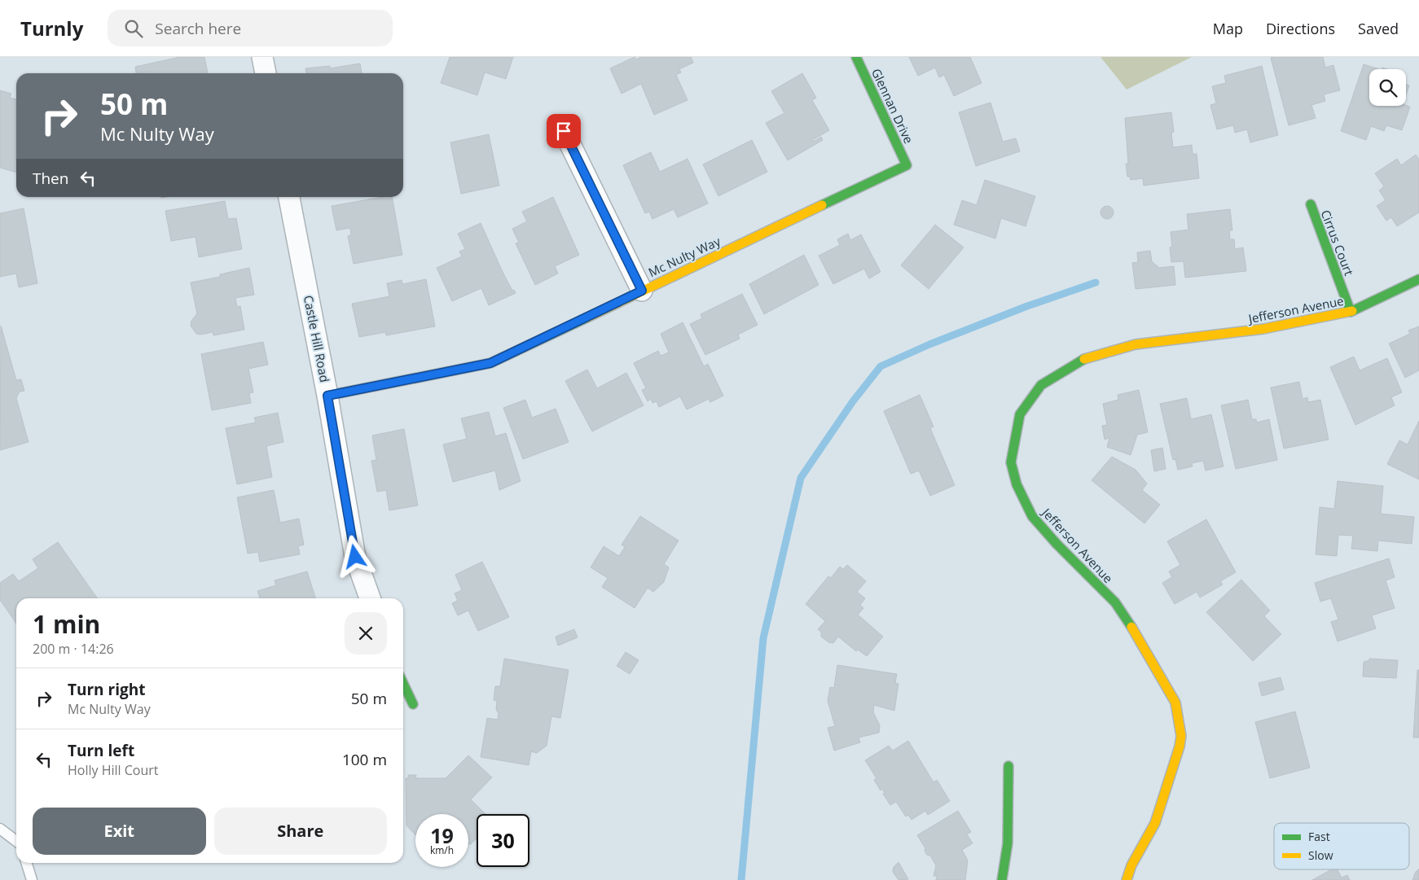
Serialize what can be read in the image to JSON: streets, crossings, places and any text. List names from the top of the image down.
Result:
{
  "streets": {
    "street": [
      "Glennan Drive",
      "Cirrus Court",
      "Mc Nulty Way",
      "Jefferson Avenue",
      "Castle Hill Road"
    ]
  },
  "crossings": [
    ["Glennan Drive", "Mc Nulty Way"],
    ["Cirrus Court", "Jefferson Avenue"],
    ["Mc Nulty Way", "Castle Hill Road"]
  ],
  "legend": ["Fast", "Slow"],
  "page": {
    "header": "Turnly",
    "search": "Search here",
    "nav": ["Map", "Directions", "Saved"],
    "turn": ["50 m", "Mc Nulty Way"],
    "then": "Then",
    "heading": ["1 min", "200 m · 14:26"],
    "list": [
      {
        "name": "Turn right",
        "note": "Mc Nulty Way",
        "value": "50 m"
      },
      {
        "name": "Turn left",
        "note": "Holly Hill Court",
        "value": "100 m"
      }
    ],
    "buttons": ["Exit", "Share"],
    "speed": "19 km/h",
    "limit": "30"
  }
}
